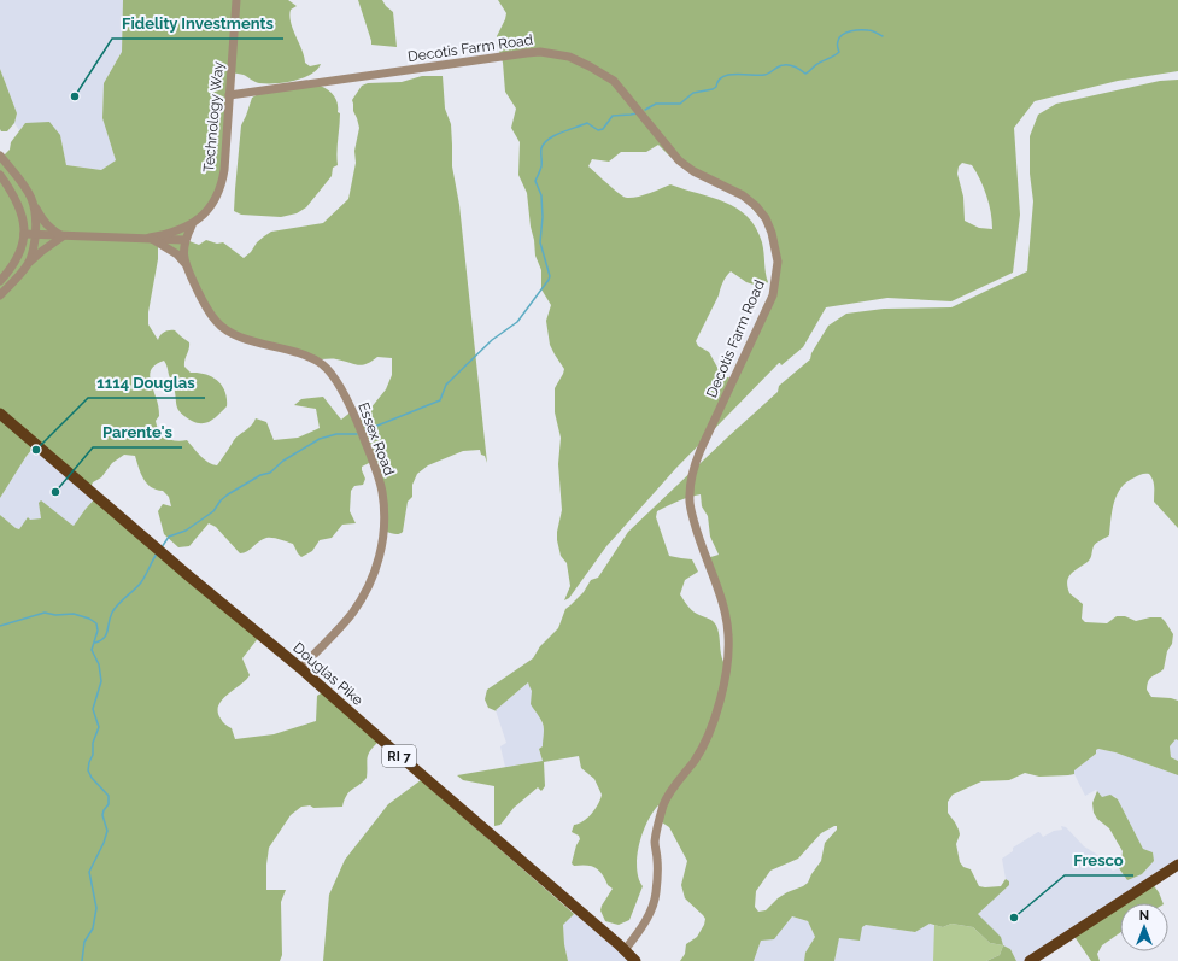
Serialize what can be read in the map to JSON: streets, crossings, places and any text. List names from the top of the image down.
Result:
{
  "streets": {
    "main road": ["Douglas Pike", "RI 7"],
    "street": ["Decotis Farm Road", "Technology Way", "Essex Road"]
  },
  "crossings": [
    ["Decotis Farm Road", "Technology Way"],
    ["Decotis Farm Road", "Douglas Pike"],
    ["Technology Way", "Essex Road"],
    ["Essex Road", "Douglas Pike"]
  ],
  "places": [
    "Fidelity Investments",
    "1114 Douglas",
    "Parente's",
    "Fresco"
  ],
  "north": "top"
}
